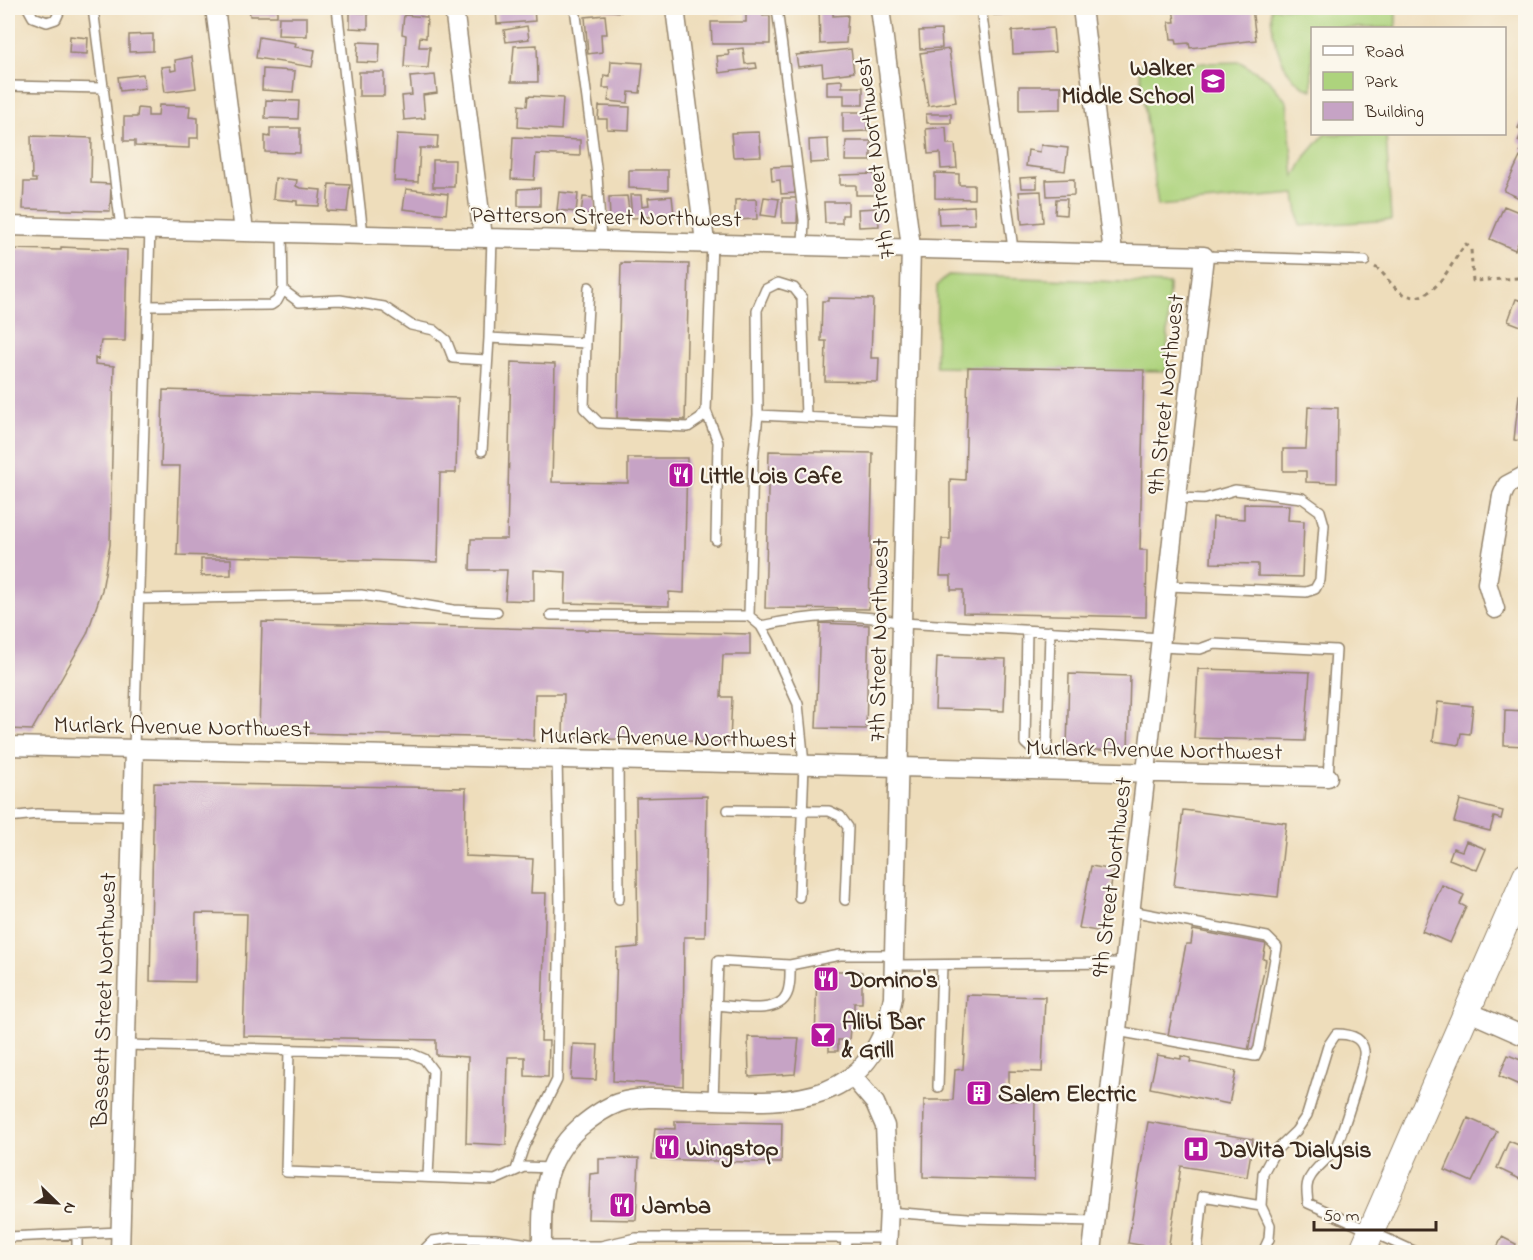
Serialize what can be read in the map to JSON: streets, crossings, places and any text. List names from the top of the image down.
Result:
{
  "streets": {
    "street": [
      "7th Street Northwest",
      "Patterson Street Northwest",
      "9th Street Northwest",
      "Murlark Avenue Northwest",
      "Bassett Street Northwest"
    ]
  },
  "crossings": [
    ["7th Street Northwest", "Patterson Street Northwest"],
    ["7th Street Northwest", "Murlark Avenue Northwest"],
    ["Patterson Street Northwest", "9th Street Northwest"],
    ["9th Street Northwest", "Murlark Avenue Northwest"],
    ["Murlark Avenue Northwest", "Bassett Street Northwest"]
  ],
  "places": {
    "school or university": ["Walker Middle School"],
    "restaurant": [
      "Little Lois Cafe",
      "Domino's",
      "Wingstop",
      "Jamba"
    ],
    "bar": ["Alibi Bar & Grill"],
    "building": ["Salem Electric"],
    "hospital": ["DaVita Dialysis"]
  },
  "legend": ["Road", "Park", "Building"],
  "scale_bar": "50 m",
  "north": "bottom right"
}
